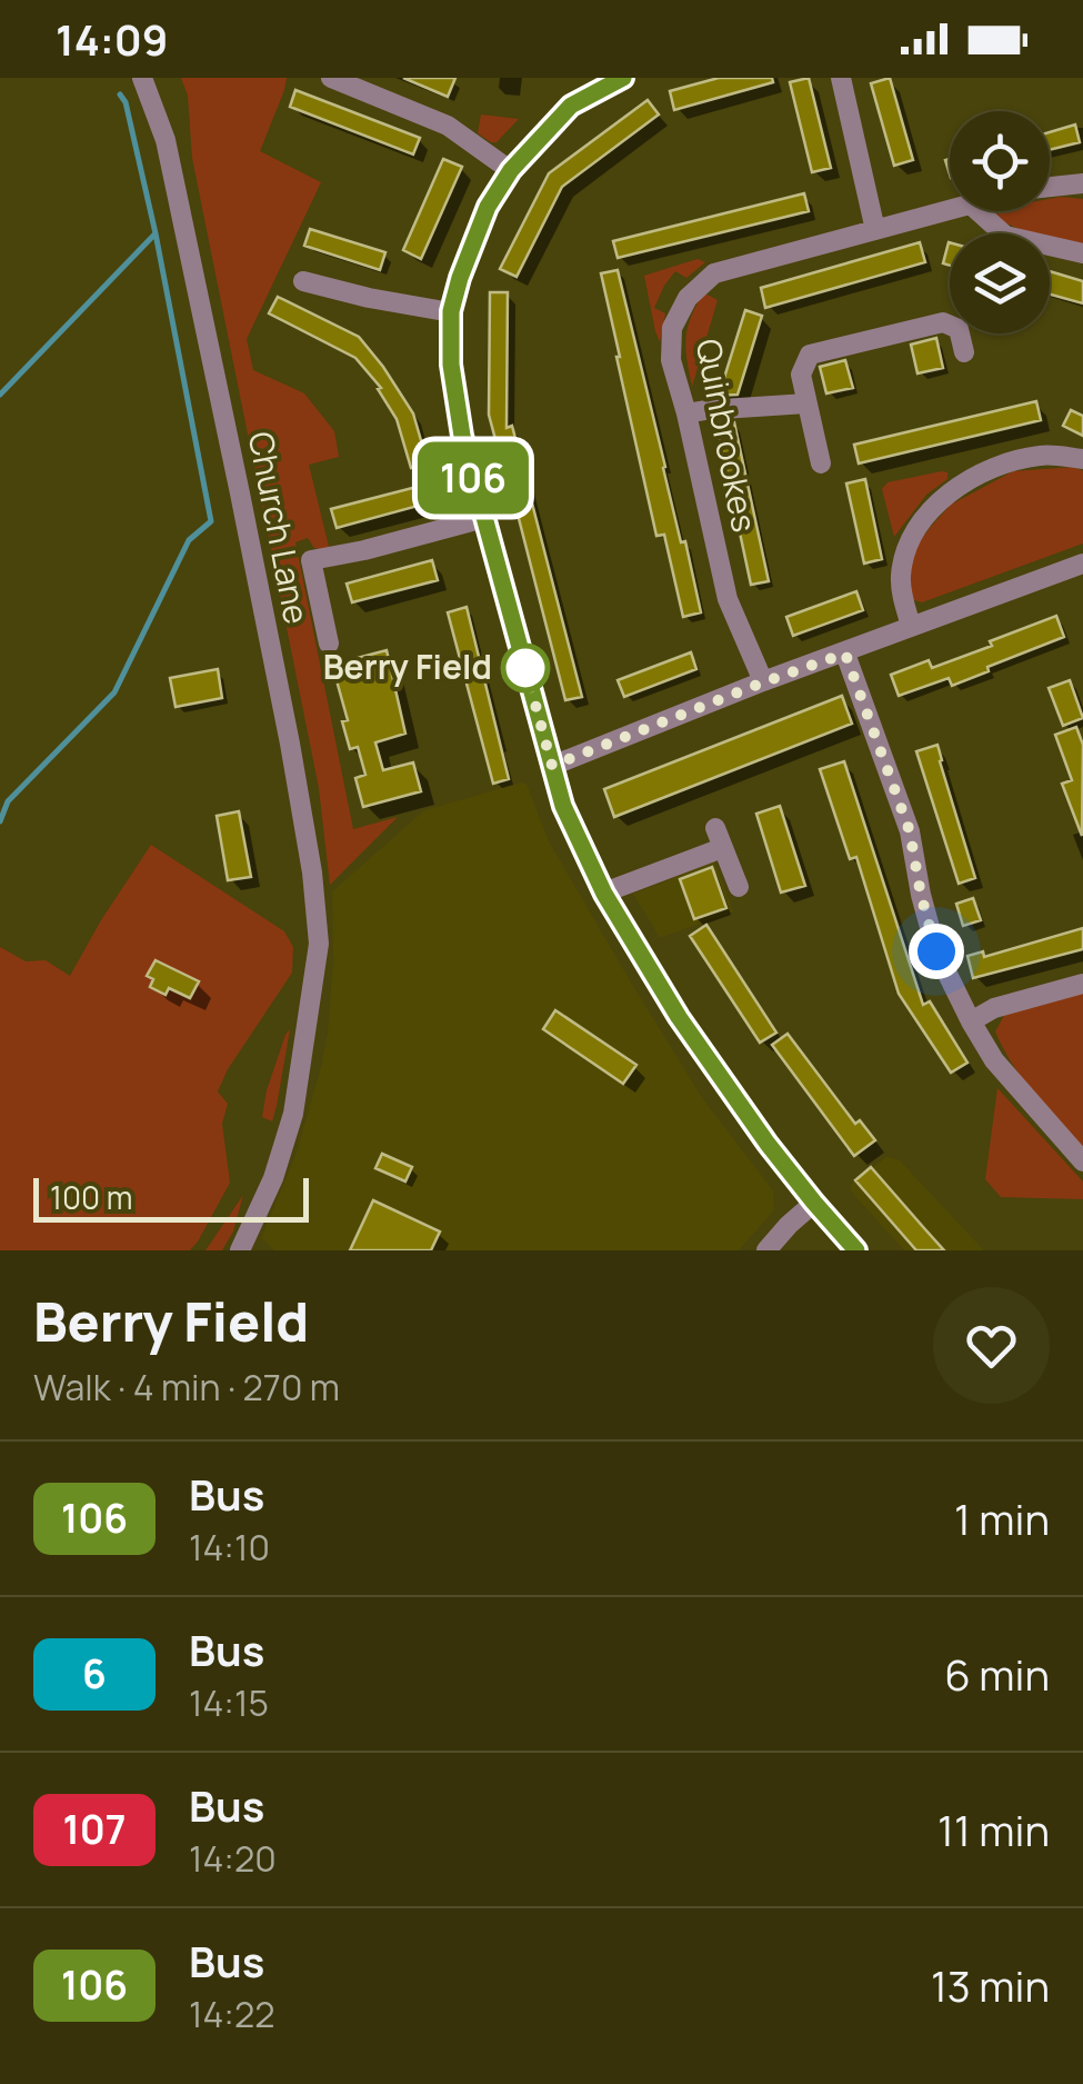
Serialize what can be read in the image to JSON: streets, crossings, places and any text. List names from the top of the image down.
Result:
{
  "streets": {
    "street": ["Quinbrookes", "Church Lane"]
  },
  "places": ["Berry Field"],
  "lines": ["bus line 106"],
  "scale_bar": "100 m",
  "page": {
    "status": "14:09",
    "on_map": "106",
    "scale": "100 m",
    "heading": ["Berry Field", "Walk · 4 min · 270 m"],
    "list": [
      {
        "mark": "106",
        "name": "Bus",
        "note": "14:10",
        "value": "1 min"
      },
      {
        "mark": "6",
        "name": "Bus",
        "note": "14:15",
        "value": "6 min"
      },
      {
        "mark": "107",
        "name": "Bus",
        "note": "14:20",
        "value": "11 min"
      },
      {
        "mark": "106",
        "name": "Bus",
        "note": "14:22",
        "value": "13 min"
      }
    ]
  }
}
